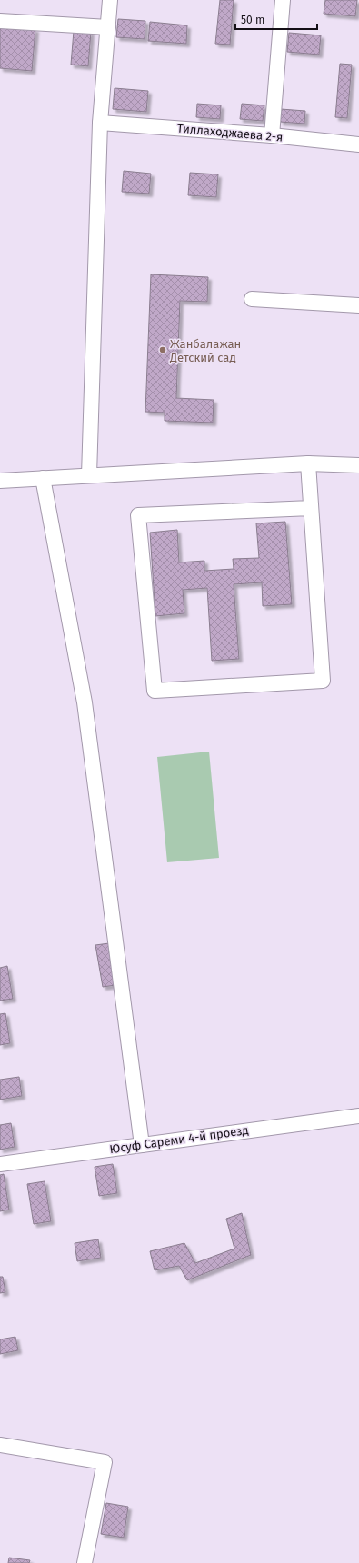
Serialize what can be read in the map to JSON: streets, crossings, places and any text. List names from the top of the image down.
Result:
{
  "streets": {
    "street": ["Тиллаходжаева 2-я", "Юсуф Сареми 4-й проезд"]
  },
  "places": ["Жанбалажан Детский сад"],
  "scale_bar": "50 m"
}
